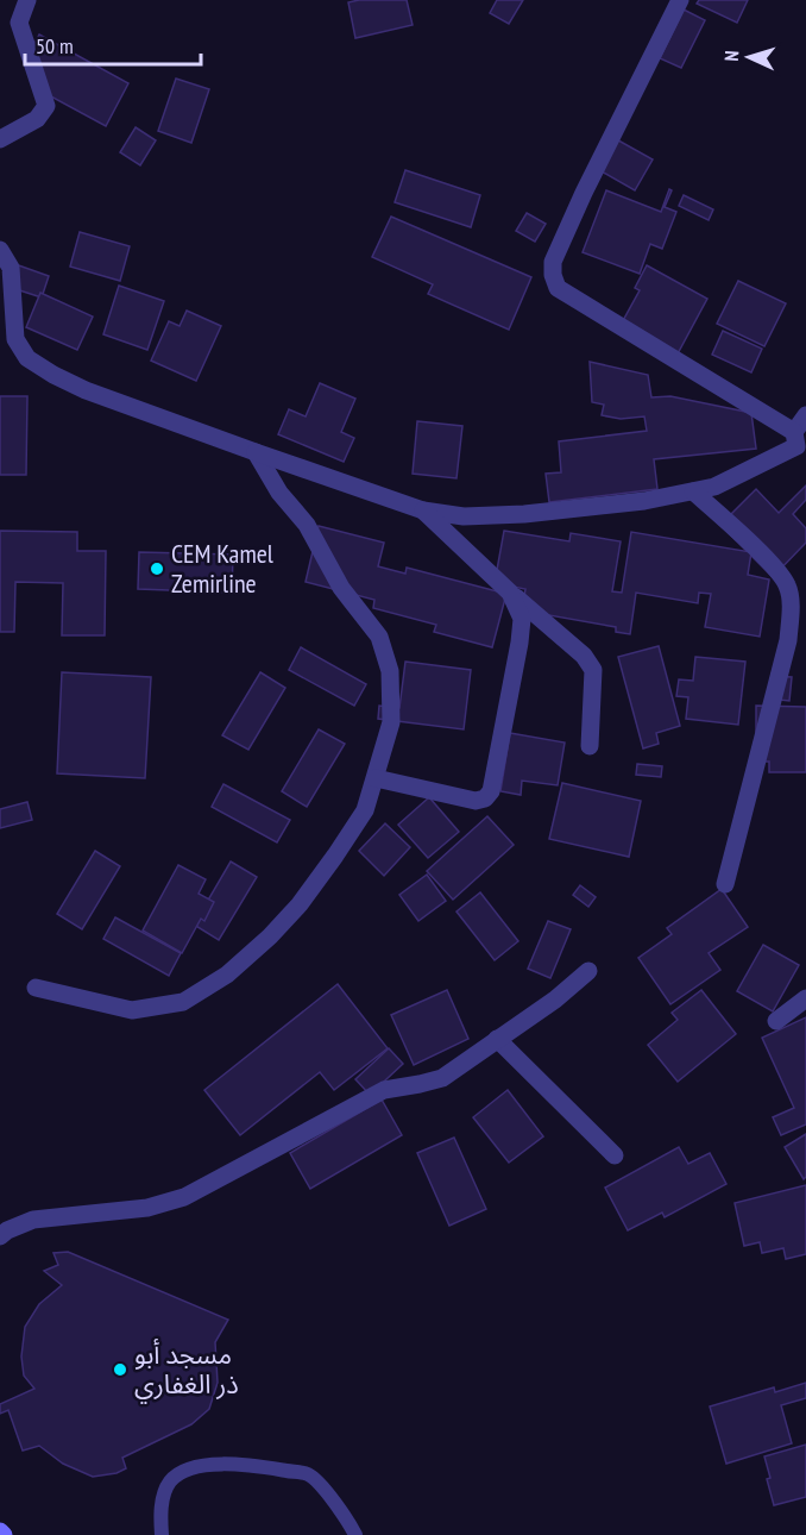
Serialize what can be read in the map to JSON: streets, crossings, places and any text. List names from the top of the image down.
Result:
{
  "places": ["CEM Kamel Zemirline", "مسجد أبو ذر الغفاري"],
  "scale_bar": "50 m",
  "north": "left"
}
